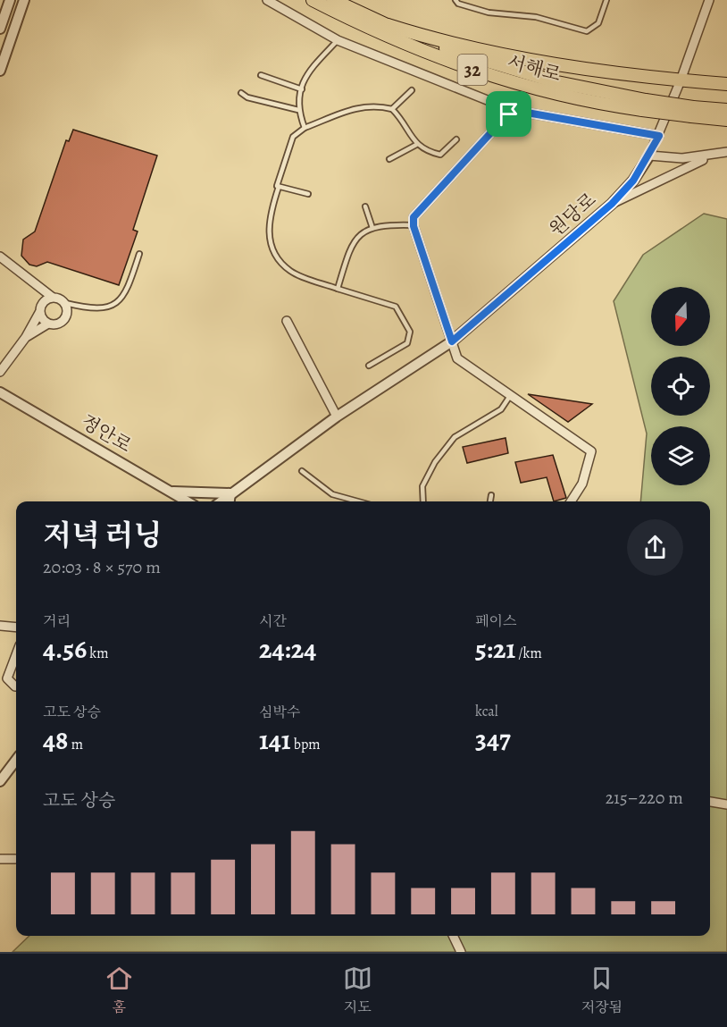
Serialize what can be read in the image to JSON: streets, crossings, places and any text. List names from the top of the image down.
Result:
{
  "streets": {
    "main road": ["서해로", "32"],
    "street": ["원당로", "정안로"]
  },
  "north": "bottom",
  "page": {
    "heading": ["저녁 러닝", "20:03 · 8 × 570 m"],
    "stats": [
      ["거리", "4.56 km"],
      ["시간", "24:24"],
      ["페이스", "5:21 /km"],
      ["고도 상승", "48 m"],
      ["심박수", "141 bpm"],
      ["kcal", "347"]
    ],
    "chart": ["고도 상승", "215–220 m"],
    "tabs": ["홈", "지도", "저장됨"]
  }
}
